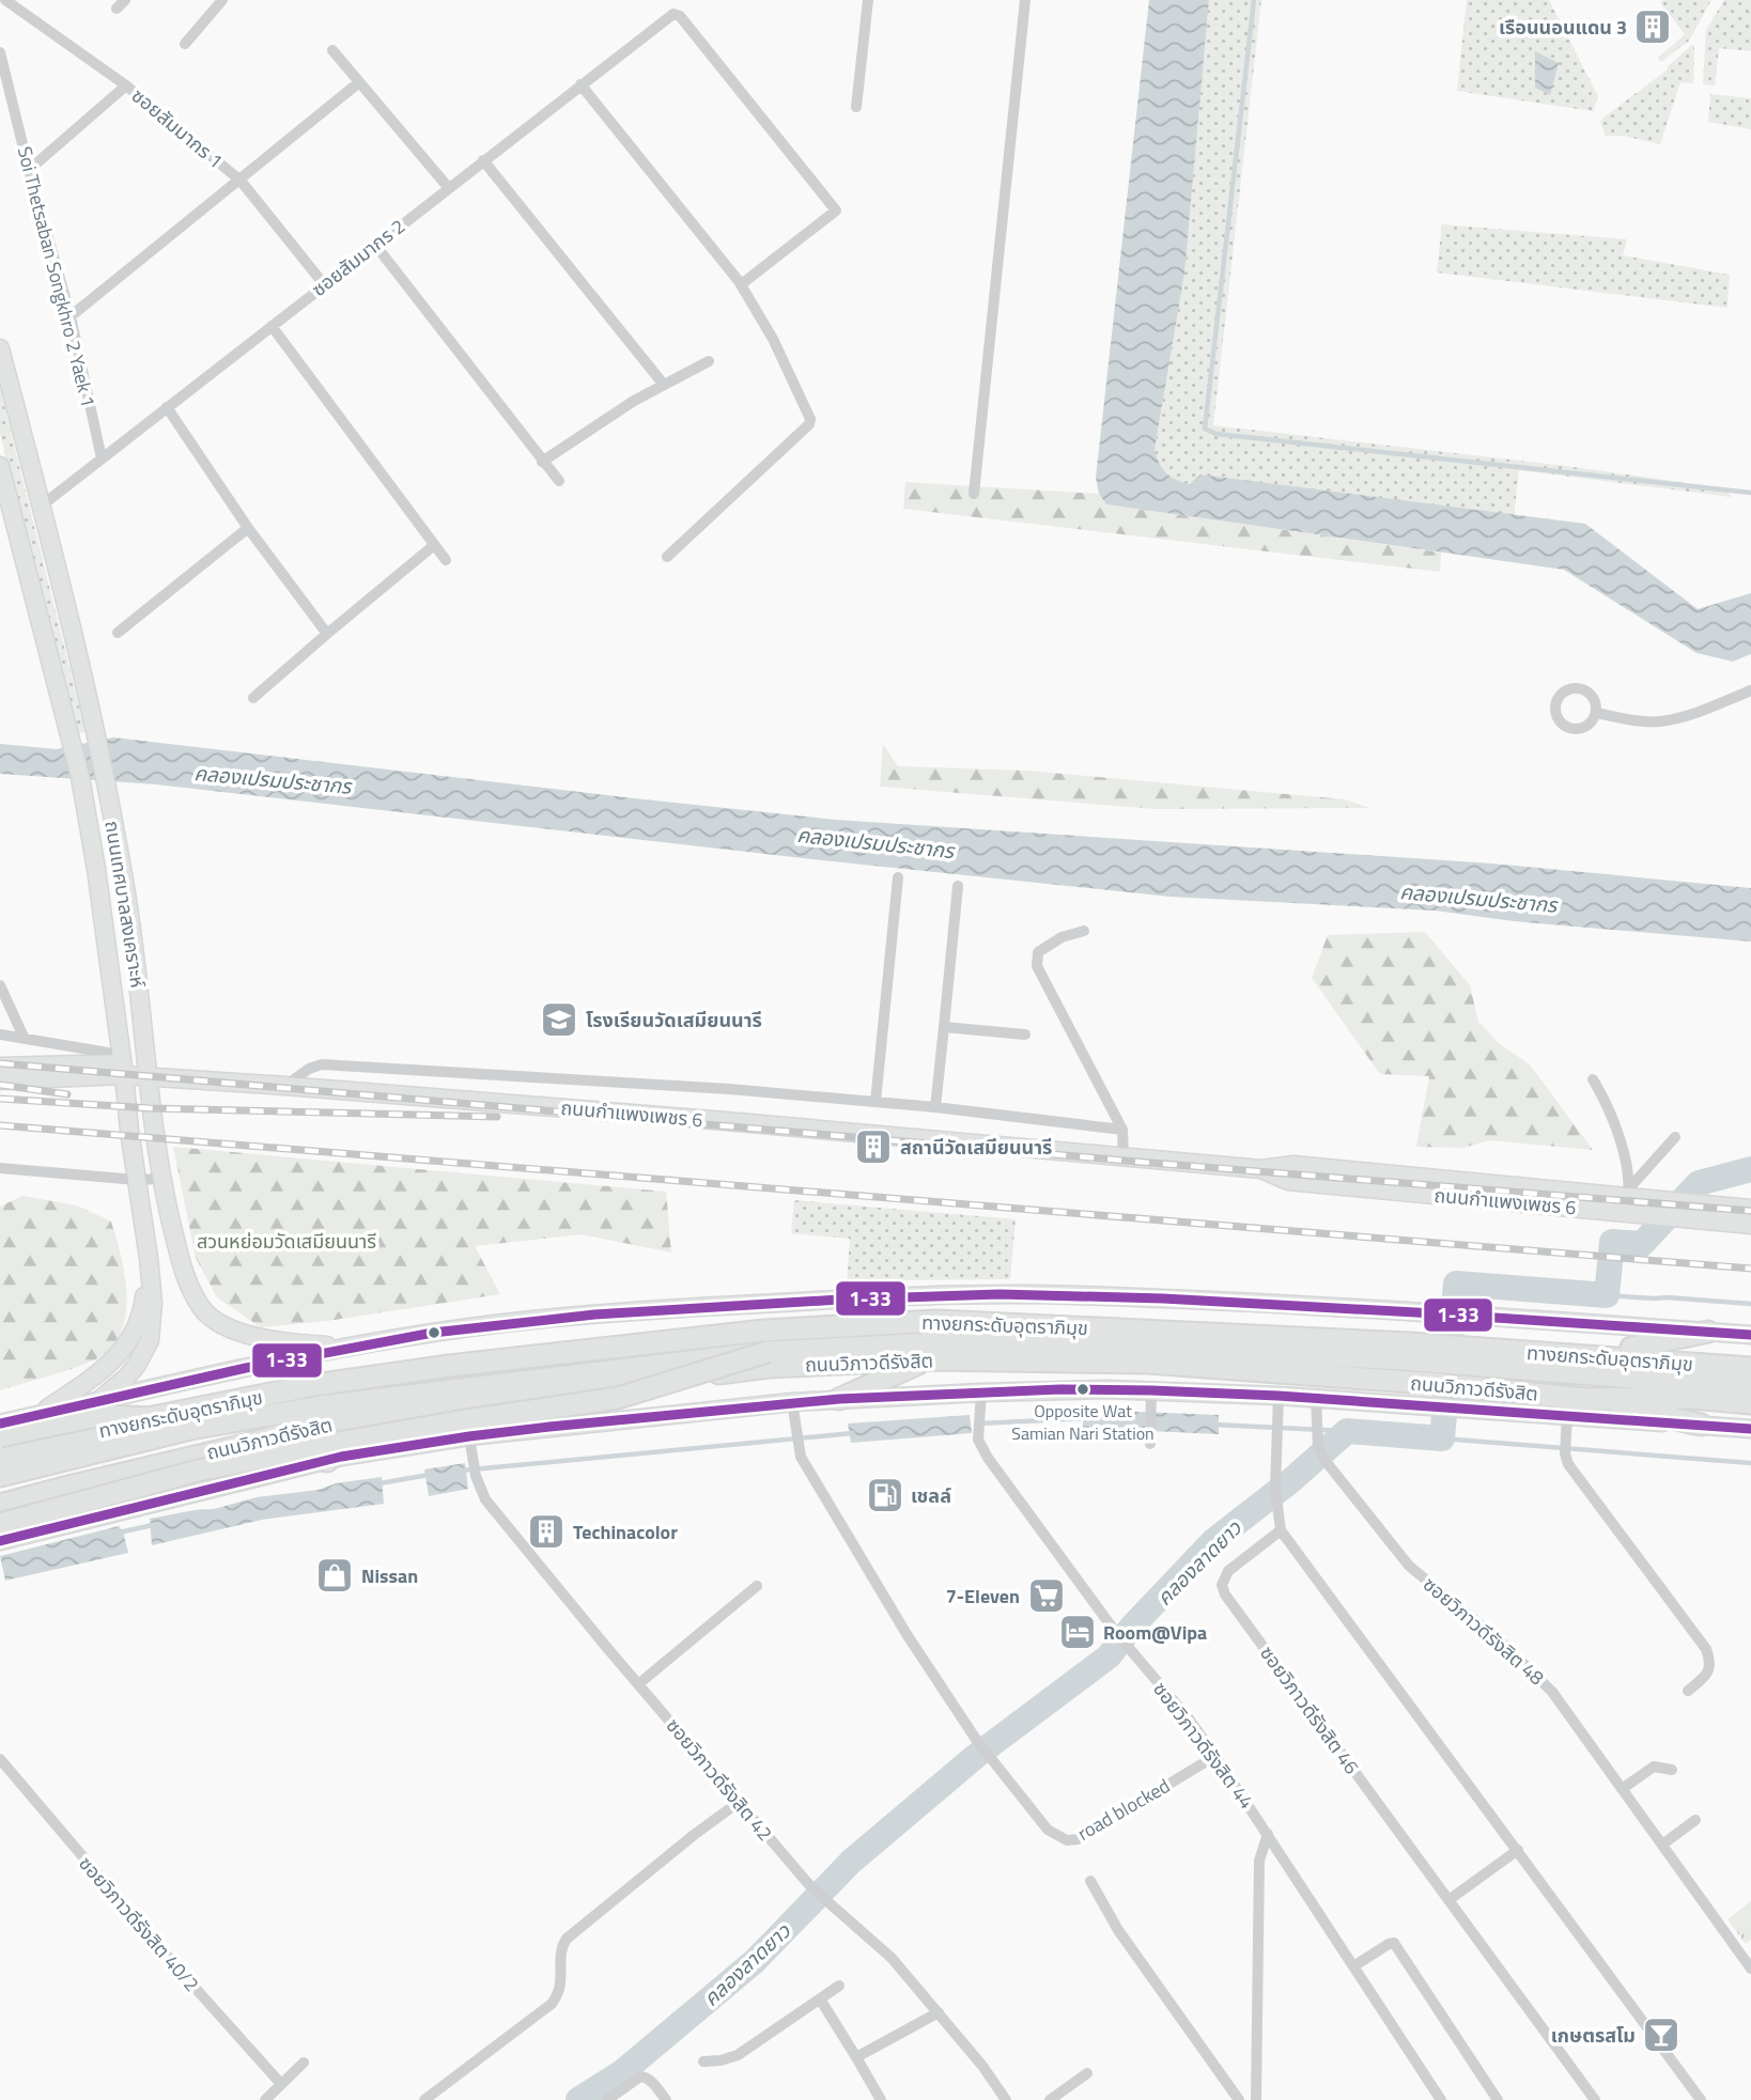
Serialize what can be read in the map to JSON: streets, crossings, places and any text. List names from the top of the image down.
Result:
{
  "streets": {
    "highway": ["ทางยกระดับอุตราภิมุข", "ถนนวิภาวดีรังสิต"],
    "street": [
      "ซอยสัมมากร 1",
      "ซอยสัมมากร 2",
      "Soi Thetsaban Songkhro 2 Yaek 1",
      "ถนนเทศบาลสงเคราะห์",
      "ถนนกำแพงเพชร 6",
      "ซอยวิภาวดีรังสิต 48",
      "ซอยวิภาวดีรังสิต 46",
      "ซอยวิภาวดีรังสิต 44",
      "ซอยวิภาวดีรังสิต 42",
      "road blocked",
      "ซอยวิภาวดีรังสิต 40/2"
    ]
  },
  "crossings": [
    ["ซอยสัมมากร 1", "ซอยสัมมากร 2"],
    ["ซอยสัมมากร 2", "Soi Thetsaban Songkhro 2 Yaek 1"],
    ["ซอยสัมมากร 2", "ถนนเทศบาลสงเคราะห์"],
    ["ถนนเทศบาลสงเคราะห์", "ถนนกำแพงเพชร 6"],
    ["ถนนวิภาวดีรังสิต", "ซอยวิภาวดีรังสิต 48"],
    ["ถนนวิภาวดีรังสิต", "ซอยวิภาวดีรังสิต 44"],
    ["ถนนวิภาวดีรังสิต", "ซอยวิภาวดีรังสิต 42"],
    ["ถนนวิภาวดีรังสิต", "road blocked"],
    ["ซอยวิภาวดีรังสิต 44", "road blocked"]
  ],
  "water": ["คลองเปรมประชากร", "คลองลาดยาว"],
  "parks": ["สวนหย่อมวัดเสมียนนารี"],
  "places": {
    "building": ["เรือนนอนแดน 3", "สถานีวัดเสมียนนารี", "Techinacolor"],
    "school or university": ["โรงเรียนวัดเสมียนนารี"],
    "other": ["Opposite Wat Samian Nari Station"],
    "fuel station": ["เชลล์"],
    "shop": ["Nissan"],
    "supermarket": ["7-Eleven"],
    "hotel": ["Room@Vipa"],
    "bar": ["เกษตรสโม"]
  },
  "lines": ["transit line 1-33"]
}
